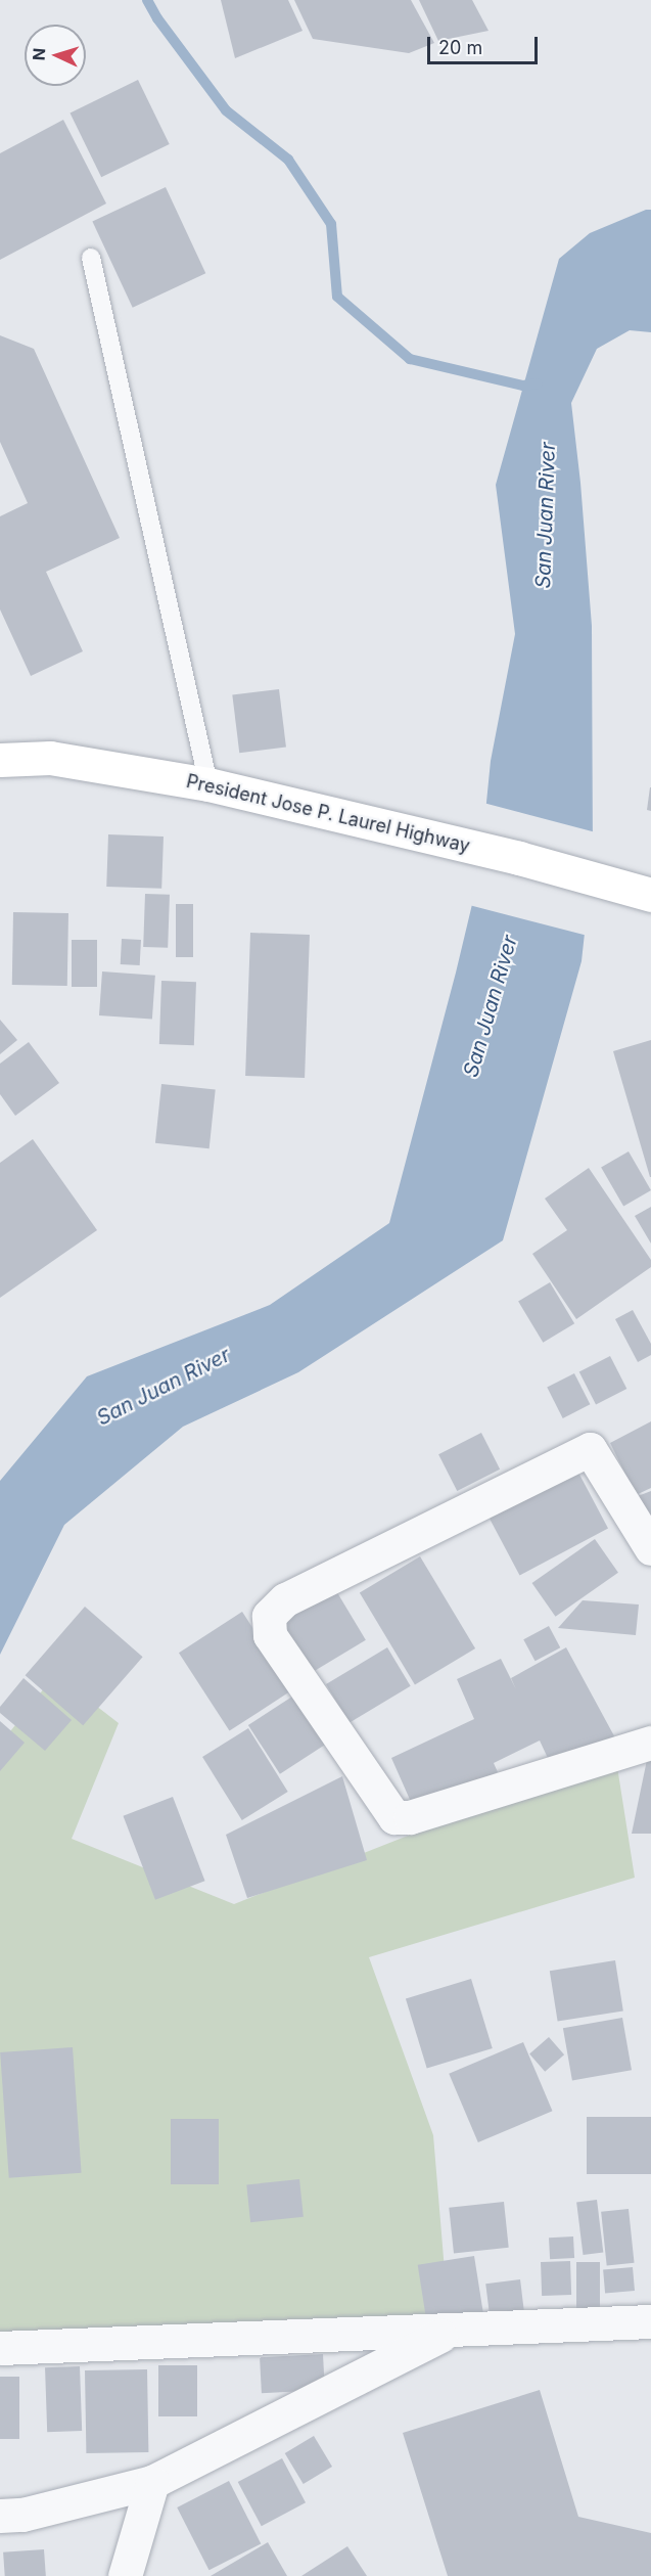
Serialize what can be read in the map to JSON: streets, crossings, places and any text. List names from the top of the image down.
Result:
{
  "streets": {
    "highway": ["President Jose P. Laurel Highway"]
  },
  "water": ["San Juan River"],
  "scale_bar": "20 m",
  "north": "left"
}
